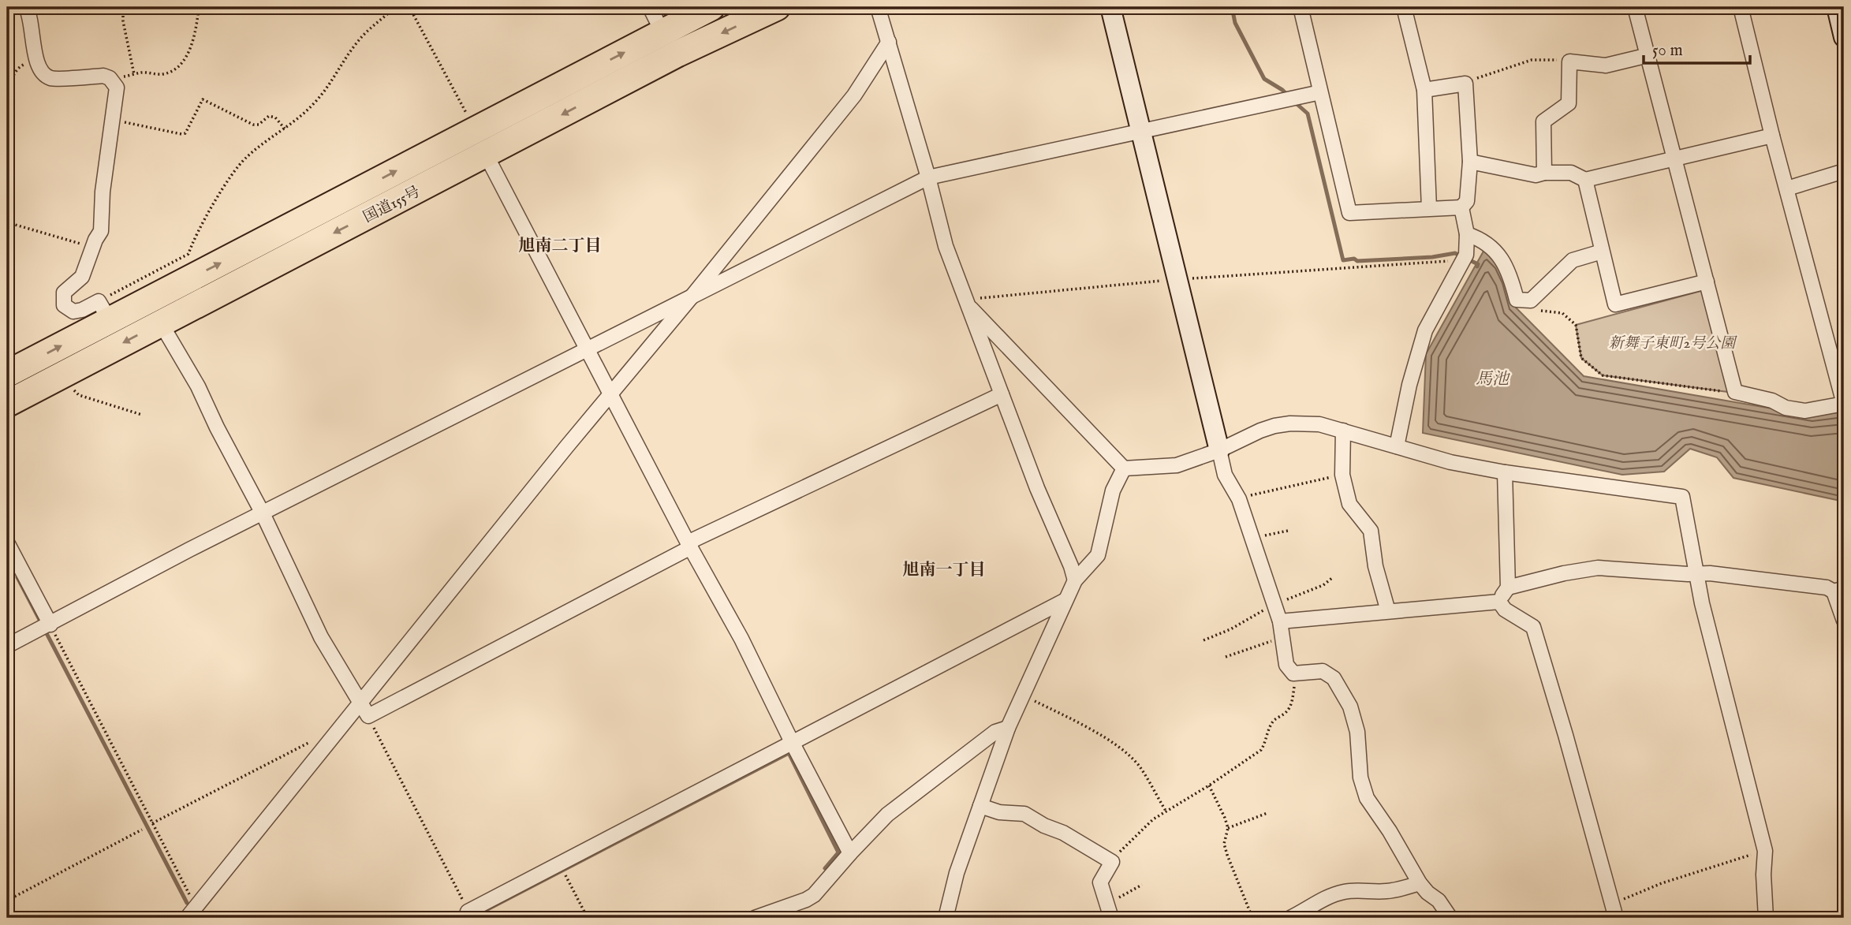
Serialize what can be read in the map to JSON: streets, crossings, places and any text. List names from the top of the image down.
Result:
{
  "streets": {
    "highway": ["国道155号"]
  },
  "districts": ["旭南二丁目", "旭南一丁目"],
  "water": ["馬池"],
  "parks": ["新舞子東町2号公園"],
  "scale_bar": "50 m"
}
